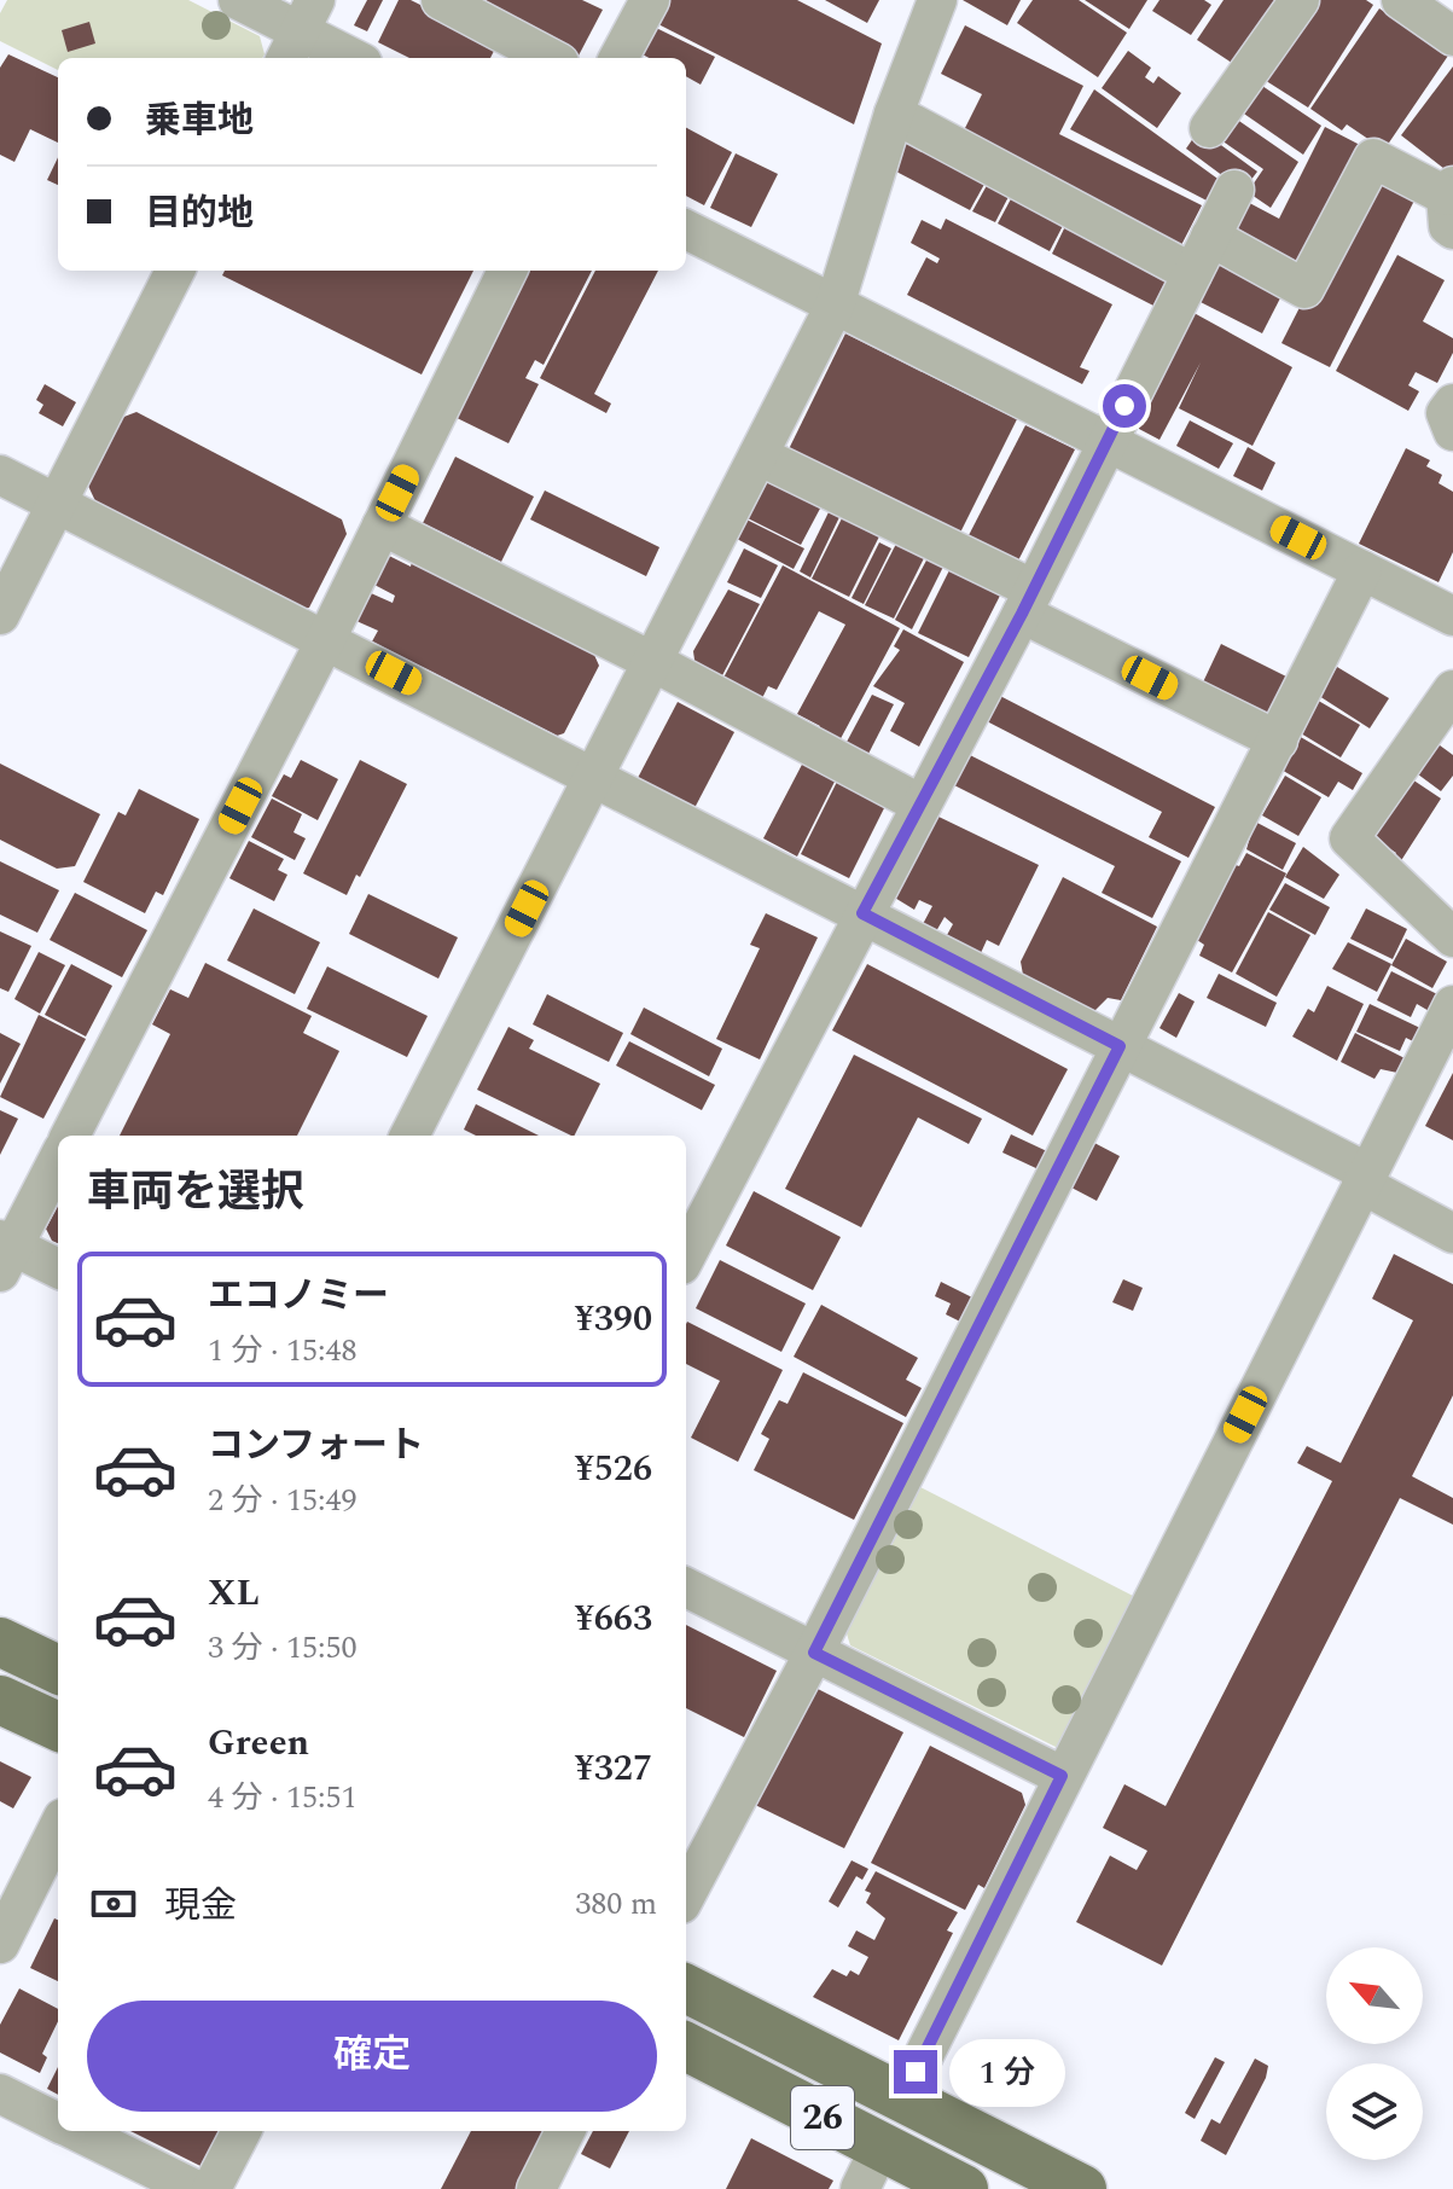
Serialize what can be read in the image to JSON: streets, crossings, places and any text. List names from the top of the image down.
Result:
{
  "streets": {
    "main road": ["26"]
  },
  "north": "top left",
  "page": {
    "banner": ["乗車地", "目的地"],
    "heading": "車両を選択",
    "list": [
      {
        "name": "エコノミー",
        "note": "1 分 · 15:48",
        "value": "¥390"
      },
      {
        "name": "コンフォート",
        "note": "2 分 · 15:49",
        "value": "¥526"
      },
      {
        "name": "XL",
        "note": "3 分 · 15:50",
        "value": "¥663"
      },
      {
        "name": "Green",
        "note": "4 分 · 15:51",
        "value": "¥327"
      }
    ],
    "pay": ["現金", "380 m"],
    "buttons": "確定",
    "bubble": "1 分"
  }
}
